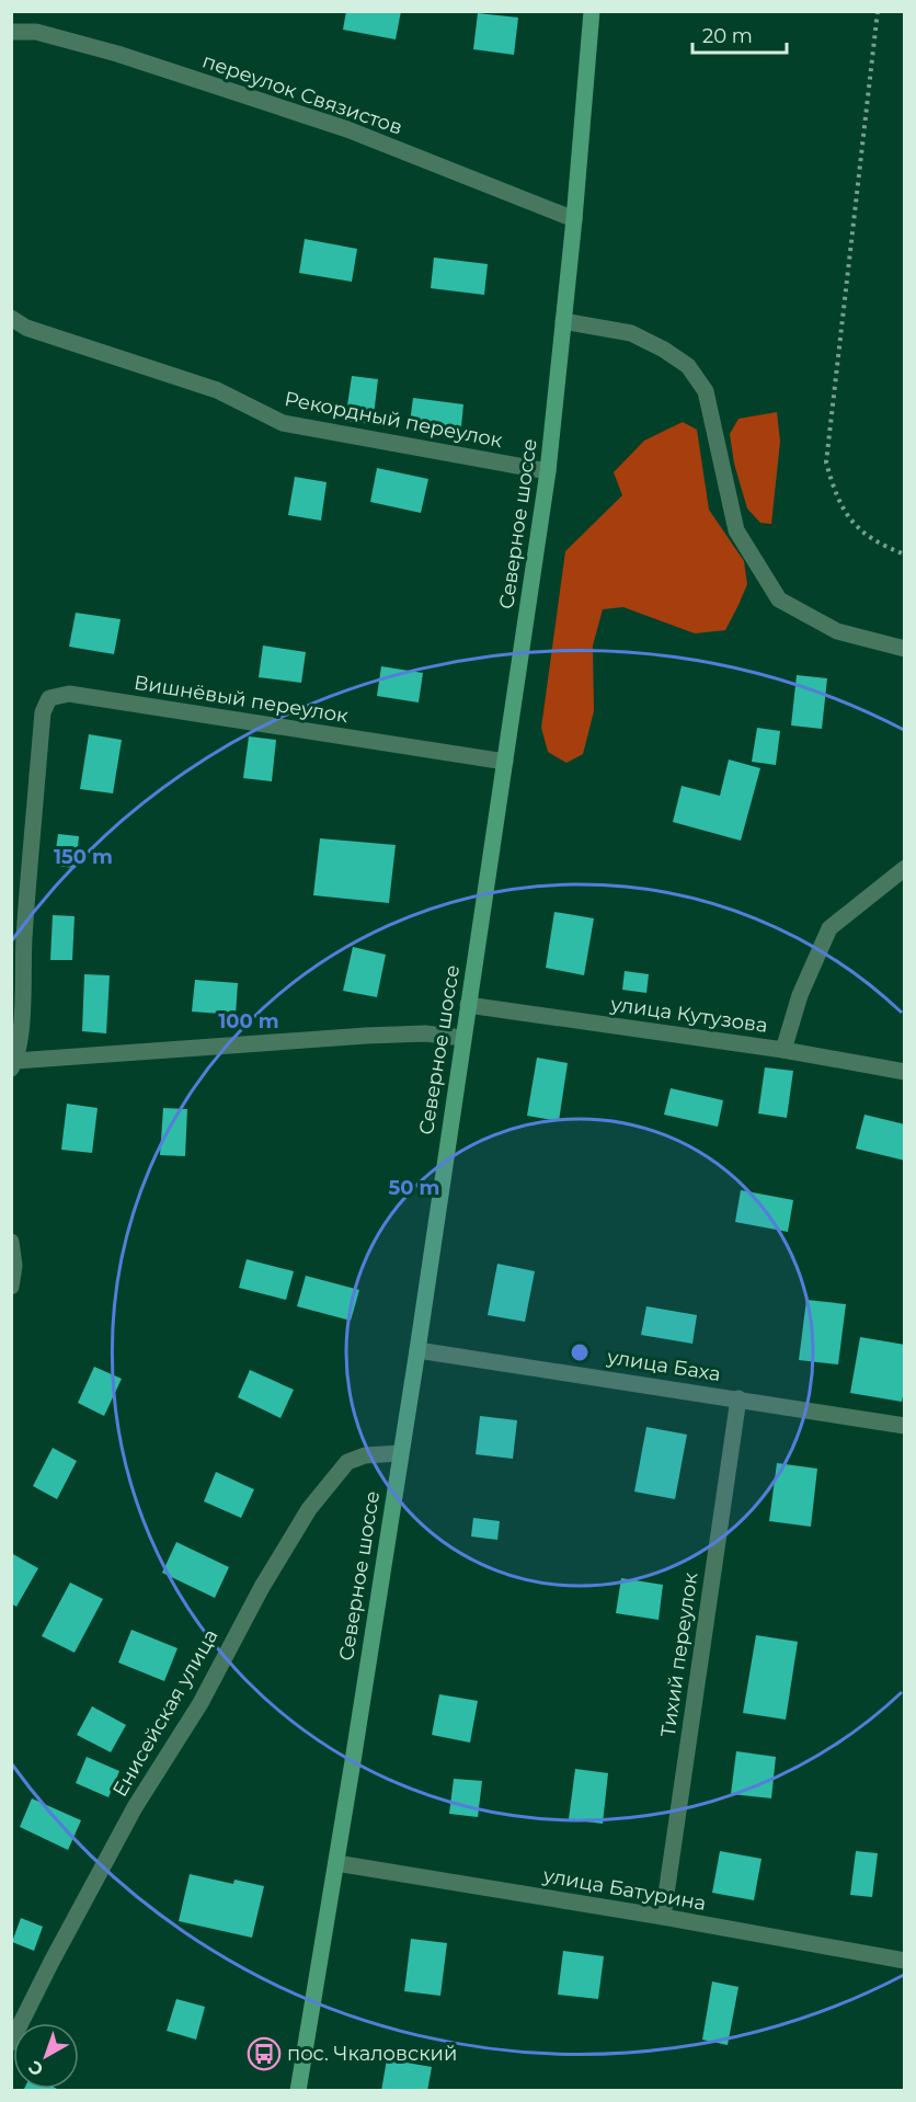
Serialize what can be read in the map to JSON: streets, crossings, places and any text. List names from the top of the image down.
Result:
{
  "streets": {
    "main road": ["Северное шоссе"],
    "street": [
      "переулок Связистов",
      "Рекордный переулок",
      "Вишнёвый переулок",
      "улица Кутузова",
      "улица Баха",
      "Тихий переулок",
      "Енисейская улица",
      "улица Батурина"
    ]
  },
  "crossings": [
    ["переулок Связистов", "Северное шоссе"],
    ["Рекордный переулок", "Северное шоссе"],
    ["Северное шоссе", "Вишнёвый переулок"],
    ["Северное шоссе", "улица Кутузова"],
    ["Северное шоссе", "улица Баха"],
    ["Северное шоссе", "Енисейская улица"],
    ["Северное шоссе", "улица Батурина"],
    ["улица Баха", "Тихий переулок"],
    ["Тихий переулок", "улица Батурина"]
  ],
  "places": {
    "bus stop": ["пос. Чкаловский"]
  },
  "scale_bar": "20 m",
  "north": "bottom left",
  "rings": ["150 m", "100 m", "50 m"]
}
